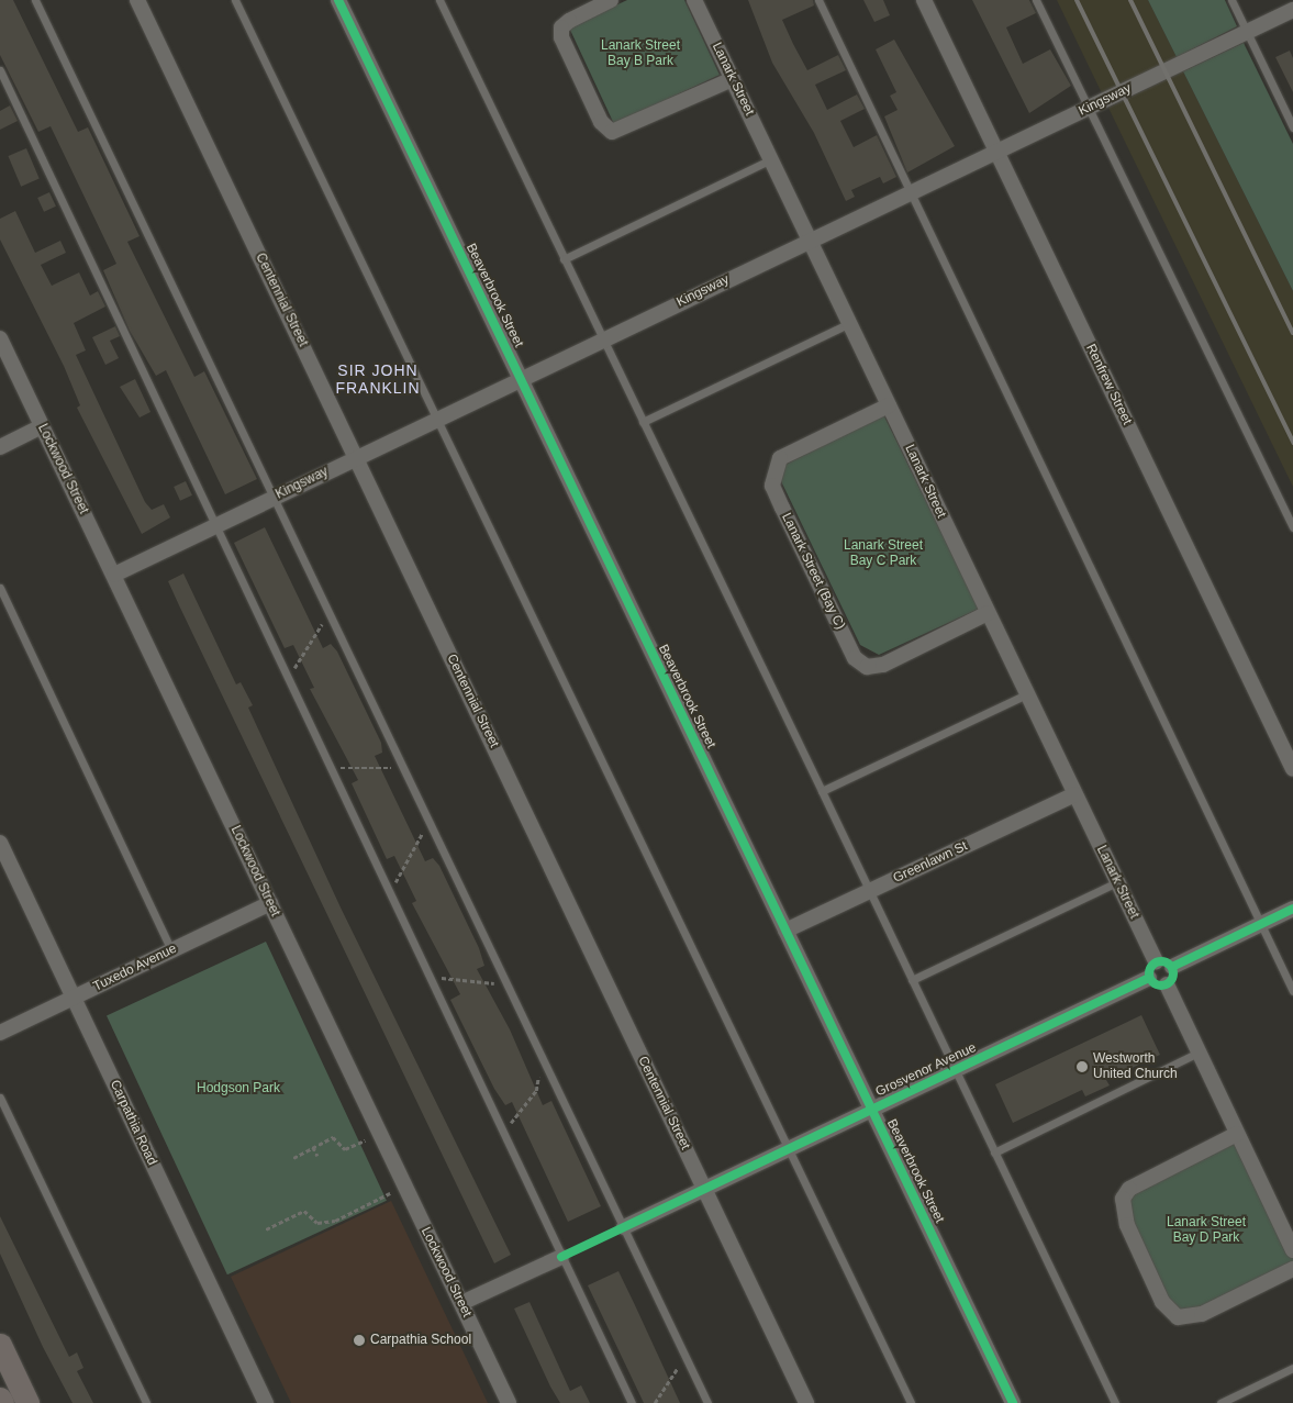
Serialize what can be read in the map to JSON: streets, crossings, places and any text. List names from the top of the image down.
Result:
{
  "streets": {
    "street": [
      "Lanark Street",
      "Kingsway",
      "Beaverbrook Street",
      "Centennial Street",
      "Renfrew Street",
      "Lockwood Street",
      "Lanark Street (Bay C)",
      "Greenlawn St",
      "Tuxedo Avenue",
      "Grosvenor Avenue",
      "Carpathia Road"
    ]
  },
  "crossings": [
    ["Lanark Street", "Kingsway"],
    ["Lanark Street", "Lanark Street (Bay C)"],
    ["Lanark Street", "Greenlawn St"],
    ["Kingsway", "Beaverbrook Street"],
    ["Kingsway", "Centennial Street"],
    ["Kingsway", "Renfrew Street"],
    ["Kingsway", "Lockwood Street"],
    ["Beaverbrook Street", "Greenlawn St"],
    ["Beaverbrook Street", "Grosvenor Avenue"],
    ["Centennial Street", "Grosvenor Avenue"],
    ["Lockwood Street", "Tuxedo Avenue"],
    ["Tuxedo Avenue", "Carpathia Road"]
  ],
  "districts": ["SIR JOHN FRANKLIN"],
  "parks": [
    "Lanark Street Bay B Park",
    "Lanark Street Bay C Park",
    "Hodgson Park",
    "Lanark Street Bay D Park"
  ],
  "places": ["Westworth United Church", "Carpathia School"]
}
